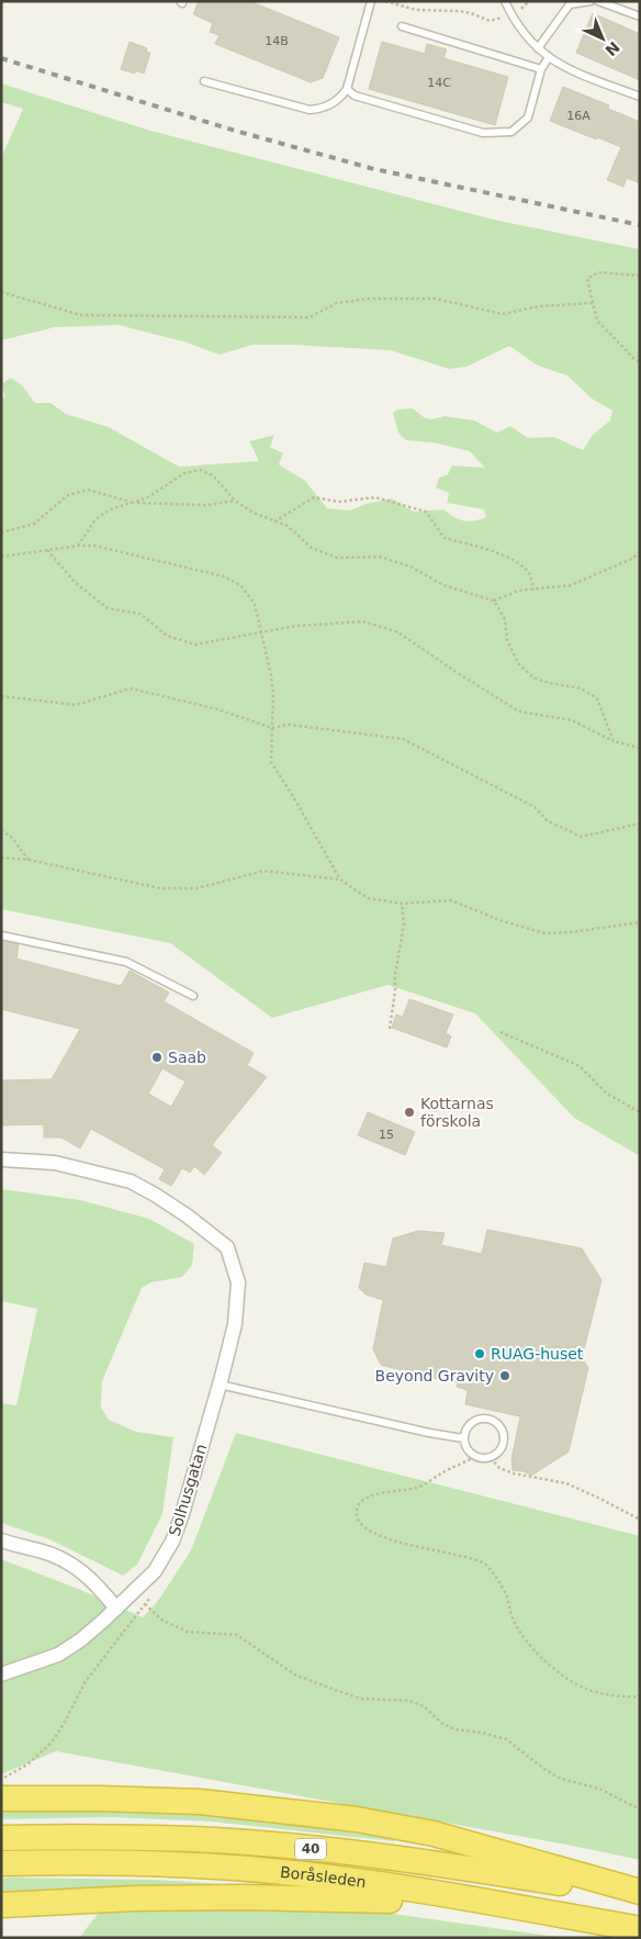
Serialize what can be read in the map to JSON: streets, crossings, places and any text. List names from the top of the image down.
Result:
{
  "streets": {
    "highway": ["40", "Boråsleden"],
    "street": ["Solhusgatan"]
  },
  "places": [
    "Saab",
    "Kottarnas förskola",
    "RUAG-huset",
    "Beyond Gravity"
  ],
  "house_numbers": [
    "14B",
    "14C",
    "16A",
    "15"
  ],
  "north": "bottom right"
}
